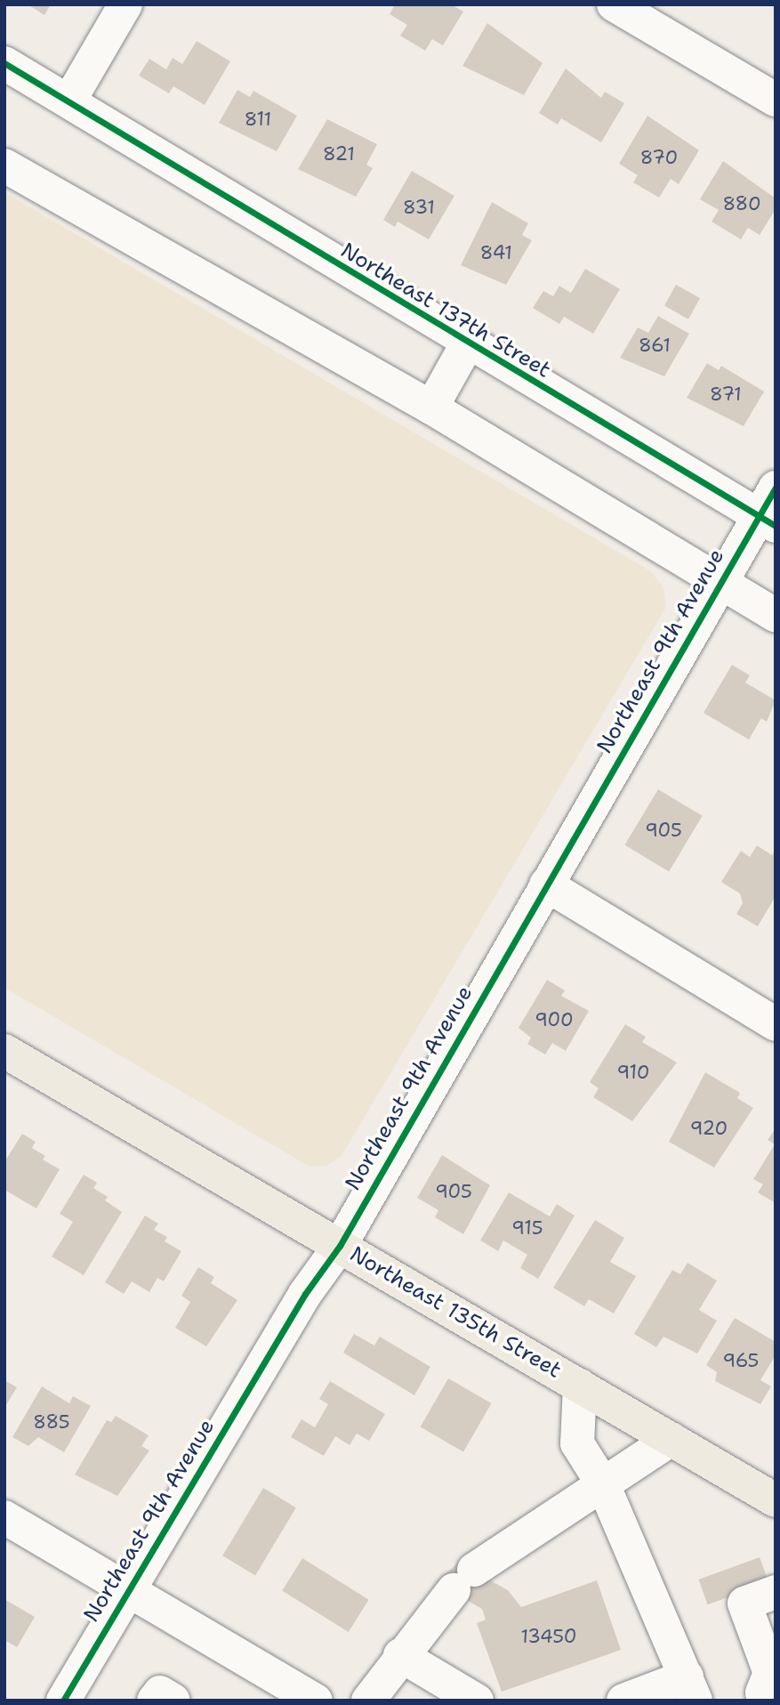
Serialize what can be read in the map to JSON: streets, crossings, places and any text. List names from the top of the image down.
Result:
{
  "streets": {
    "main road": ["Northeast 135th Street"],
    "street": ["Northeast 137th Street", "Northeast 9th Avenue"]
  },
  "crossings": [
    ["Northeast 137th Street", "Northeast 9th Avenue"],
    ["Northeast 9th Avenue", "Northeast 135th Street"]
  ],
  "house_numbers": [
    "811",
    "821",
    "870",
    "880",
    "831",
    "841",
    "861",
    "871",
    "905",
    "900",
    "910",
    "920",
    "905",
    "915",
    "965",
    "885",
    "13450"
  ]
}
